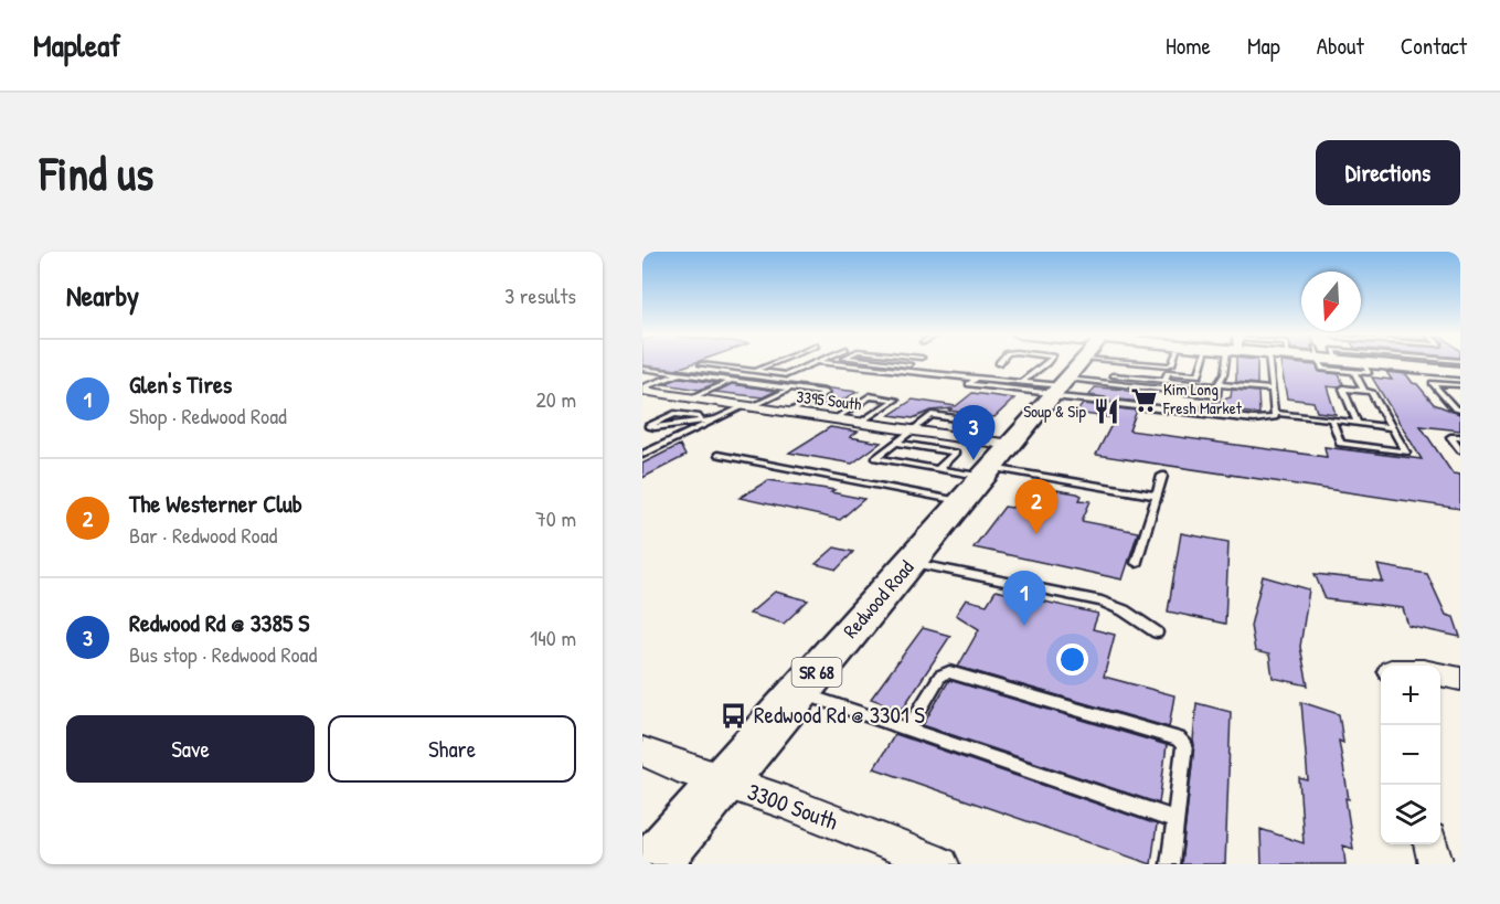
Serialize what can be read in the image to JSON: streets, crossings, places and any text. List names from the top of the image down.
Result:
{
  "streets": {
    "main road": ["Redwood Road", "SR 68"],
    "street": ["3395 South", "3300 South"]
  },
  "crossings": [
    ["3395 South", "Redwood Road"],
    ["Redwood Road", "3300 South"]
  ],
  "places": {
    "supermarket": ["Kim Long Fresh Market"],
    "restaurant": ["Soup & Sip"],
    "bus stop": ["Redwood Rd @ 3301 S"]
  },
  "north": "bottom",
  "page": {
    "header": "Mapleaf",
    "nav": [
      "Home",
      "Map",
      "About",
      "Contact"
    ],
    "buttons": [
      "Directions",
      ["Save", "Share"]
    ],
    "title": "Find us",
    "heading": ["Nearby", "3 results"],
    "list": [
      {
        "mark": "1",
        "name": "Glen's Tires",
        "note": "Shop · Redwood Road",
        "value": "20 m"
      },
      {
        "mark": "2",
        "name": "The Westerner Club",
        "note": "Bar · Redwood Road",
        "value": "70 m"
      },
      {
        "mark": "3",
        "name": "Redwood Rd @ 3385 S",
        "note": "Bus stop · Redwood Road",
        "value": "140 m"
      }
    ],
    "pins": ["3", "2", "1"],
    "map_buttons": ["+", "−"]
  }
}
